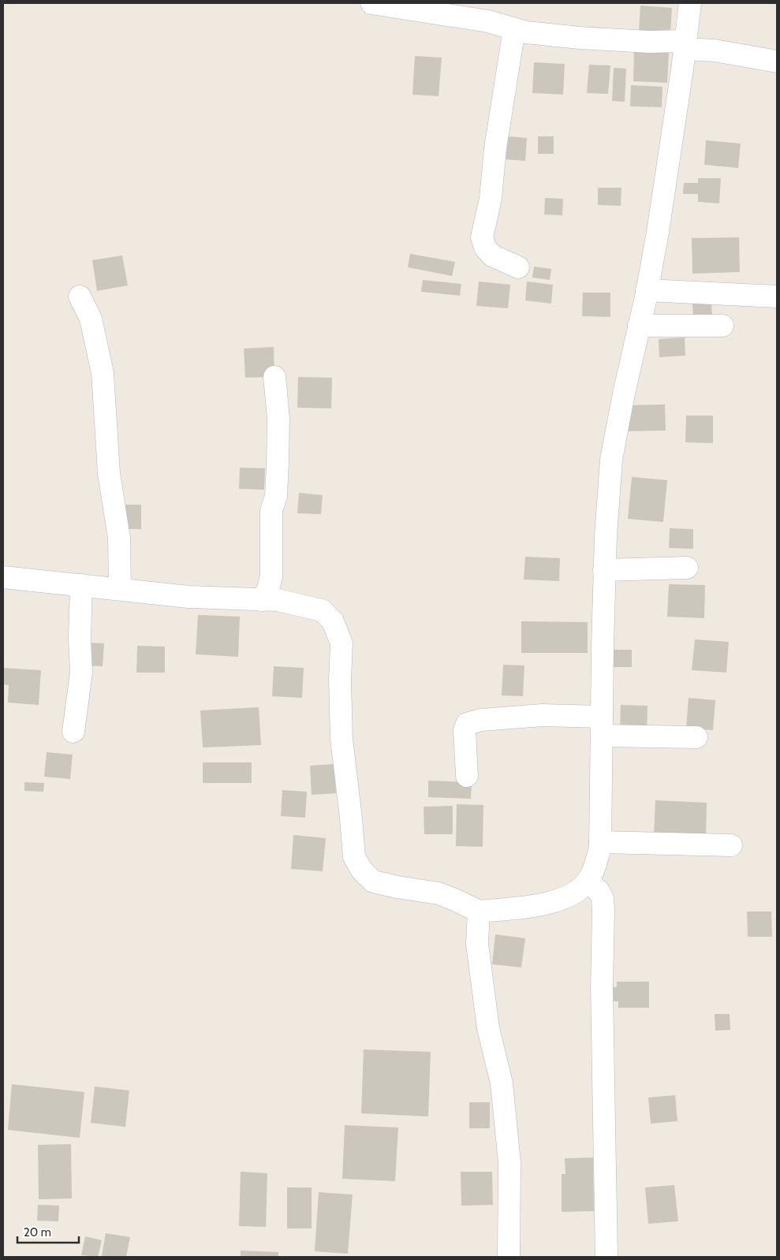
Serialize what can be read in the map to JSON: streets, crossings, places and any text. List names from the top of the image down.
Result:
{
  "scale_bar": "20 m"
}
